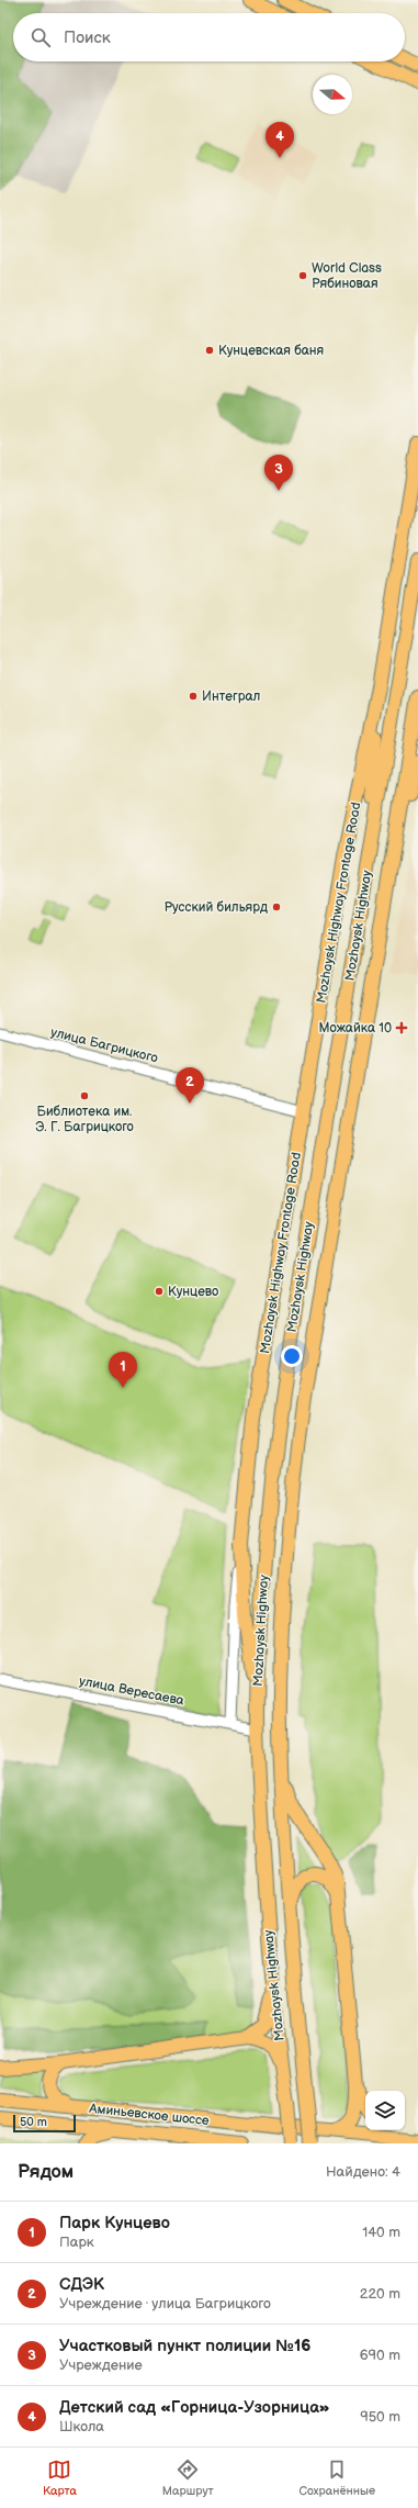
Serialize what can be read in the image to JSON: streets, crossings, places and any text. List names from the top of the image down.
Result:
{
  "streets": {
    "main road": ["Mozhaysk Highway Frontage Road", "Mozhaysk Highway", "Аминьевское шоссе"],
    "street": ["улица Багрицкого", "улица Вересаева"]
  },
  "crossings": [
    ["Mozhaysk Highway Frontage Road", "Mozhaysk Highway"],
    ["Mozhaysk Highway Frontage Road", "улица Багрицкого"],
    ["Mozhaysk Highway", "улица Вересаева"]
  ],
  "places": {
    "other": [
      "World Class Рябиновая",
      "Кунцевская баня",
      "Интеграл",
      "Русский бильярд",
      "Библиотека им. Э. Г. Багрицкого",
      "Кунцево"
    ],
    "health": ["Можайка 10"]
  },
  "scale_bar": "50 m",
  "north": "right",
  "page": {
    "search": "Поиск",
    "pins": [
      "4",
      "3",
      "2",
      "1"
    ],
    "scale": "50 m",
    "heading": ["Рядом", "Найдено: 4"],
    "list": [
      {
        "mark": "1",
        "name": "Парк Кунцево",
        "note": "Парк",
        "value": "140 m"
      },
      {
        "mark": "2",
        "name": "СДЭК",
        "note": "Учреждение · улица Багрицкого",
        "value": "220 m"
      },
      {
        "mark": "3",
        "name": "Участковый пункт полиции №16",
        "note": "Учреждение",
        "value": "690 m"
      },
      {
        "mark": "4",
        "name": "Детский сад «Горница-Узорница»",
        "note": "Школа",
        "value": "950 m"
      }
    ],
    "nav": ["Карта", "Маршрут", "Сохранённые"]
  }
}
